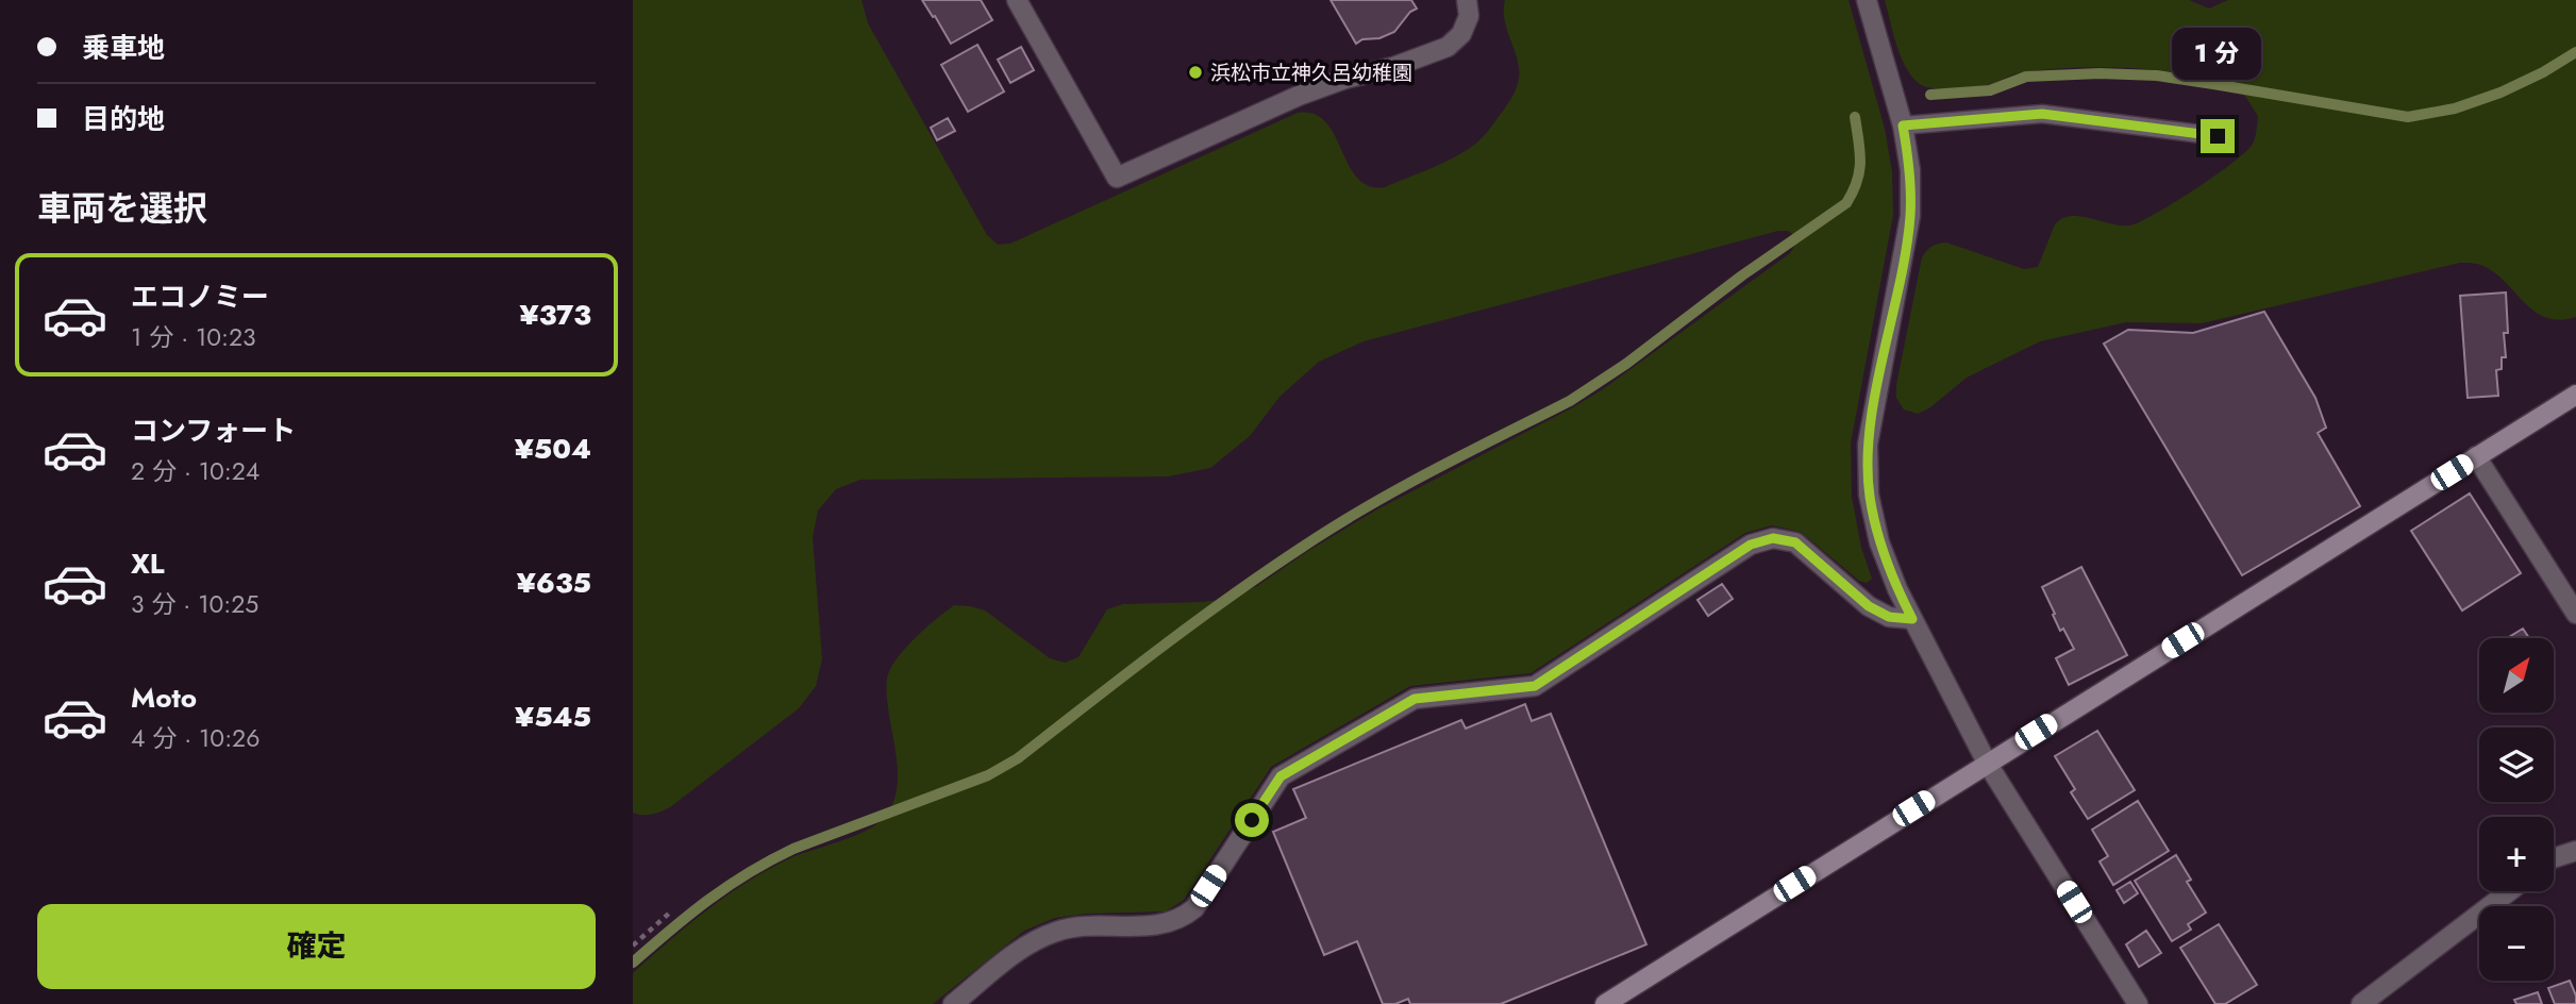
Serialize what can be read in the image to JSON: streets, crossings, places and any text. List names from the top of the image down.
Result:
{
  "places": ["浜松市立神久呂幼稚園"],
  "north": "top right",
  "page": {
    "banner": ["乗車地", "目的地"],
    "bubble": "1 分",
    "heading": "車両を選択",
    "list": [
      {
        "name": "エコノミー",
        "note": "1 分 · 10:23",
        "value": "¥373"
      },
      {
        "name": "コンフォート",
        "note": "2 分 · 10:24",
        "value": "¥504"
      },
      {
        "name": "XL",
        "note": "3 分 · 10:25",
        "value": "¥635"
      },
      {
        "name": "Moto",
        "note": "4 分 · 10:26",
        "value": "¥545"
      }
    ],
    "map_buttons": ["+", "−"],
    "buttons": "確定"
  }
}
